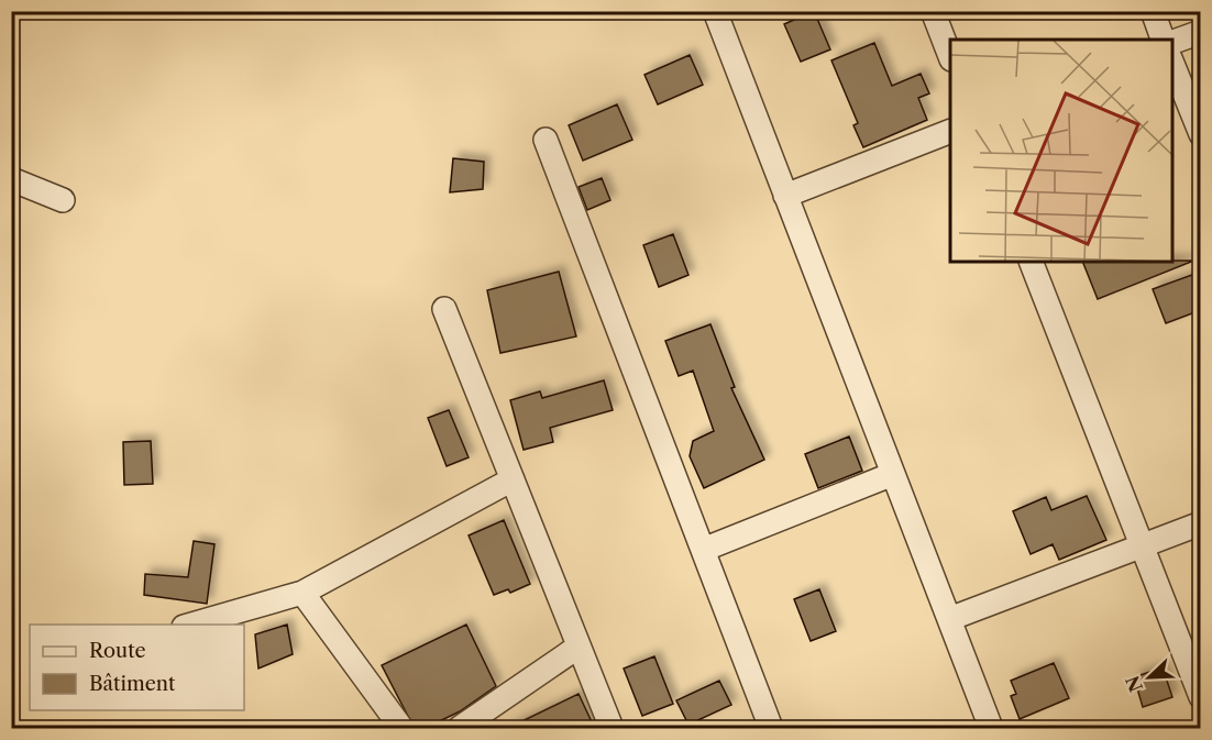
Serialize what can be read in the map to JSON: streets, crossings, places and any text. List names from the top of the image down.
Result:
{
  "legend": ["Route", "Bâtiment"],
  "north": "bottom left"
}
